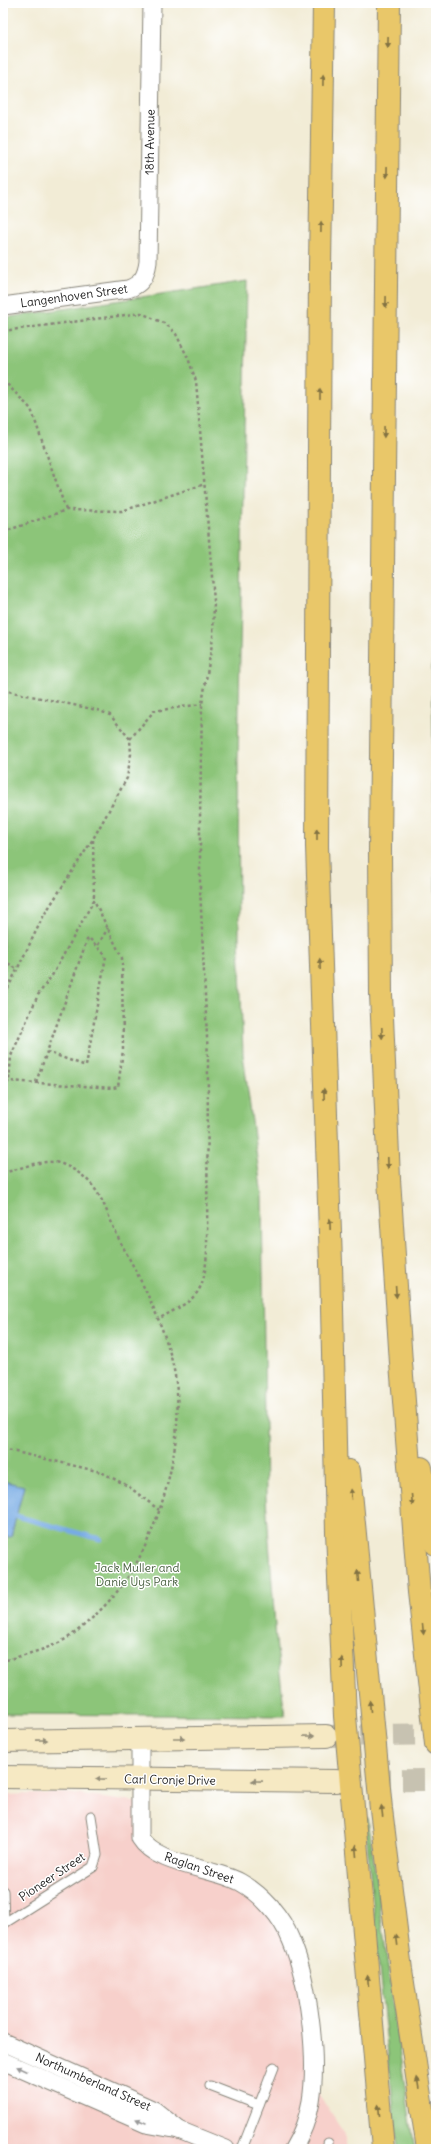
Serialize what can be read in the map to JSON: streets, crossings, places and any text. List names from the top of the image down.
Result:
{
  "streets": {
    "main road": ["Carl Cronje Drive"],
    "street": [
      "18th Avenue",
      "Langenhoven Street",
      "Raglan Street",
      "Northumberland Street"
    ],
    "lane": ["Pioneer Street"]
  },
  "crossings": [
    ["18th Avenue", "Langenhoven Street"],
    ["Carl Cronje Drive", "Raglan Street"]
  ],
  "parks": ["Jack Muller and Danie Uys Park"]
}
